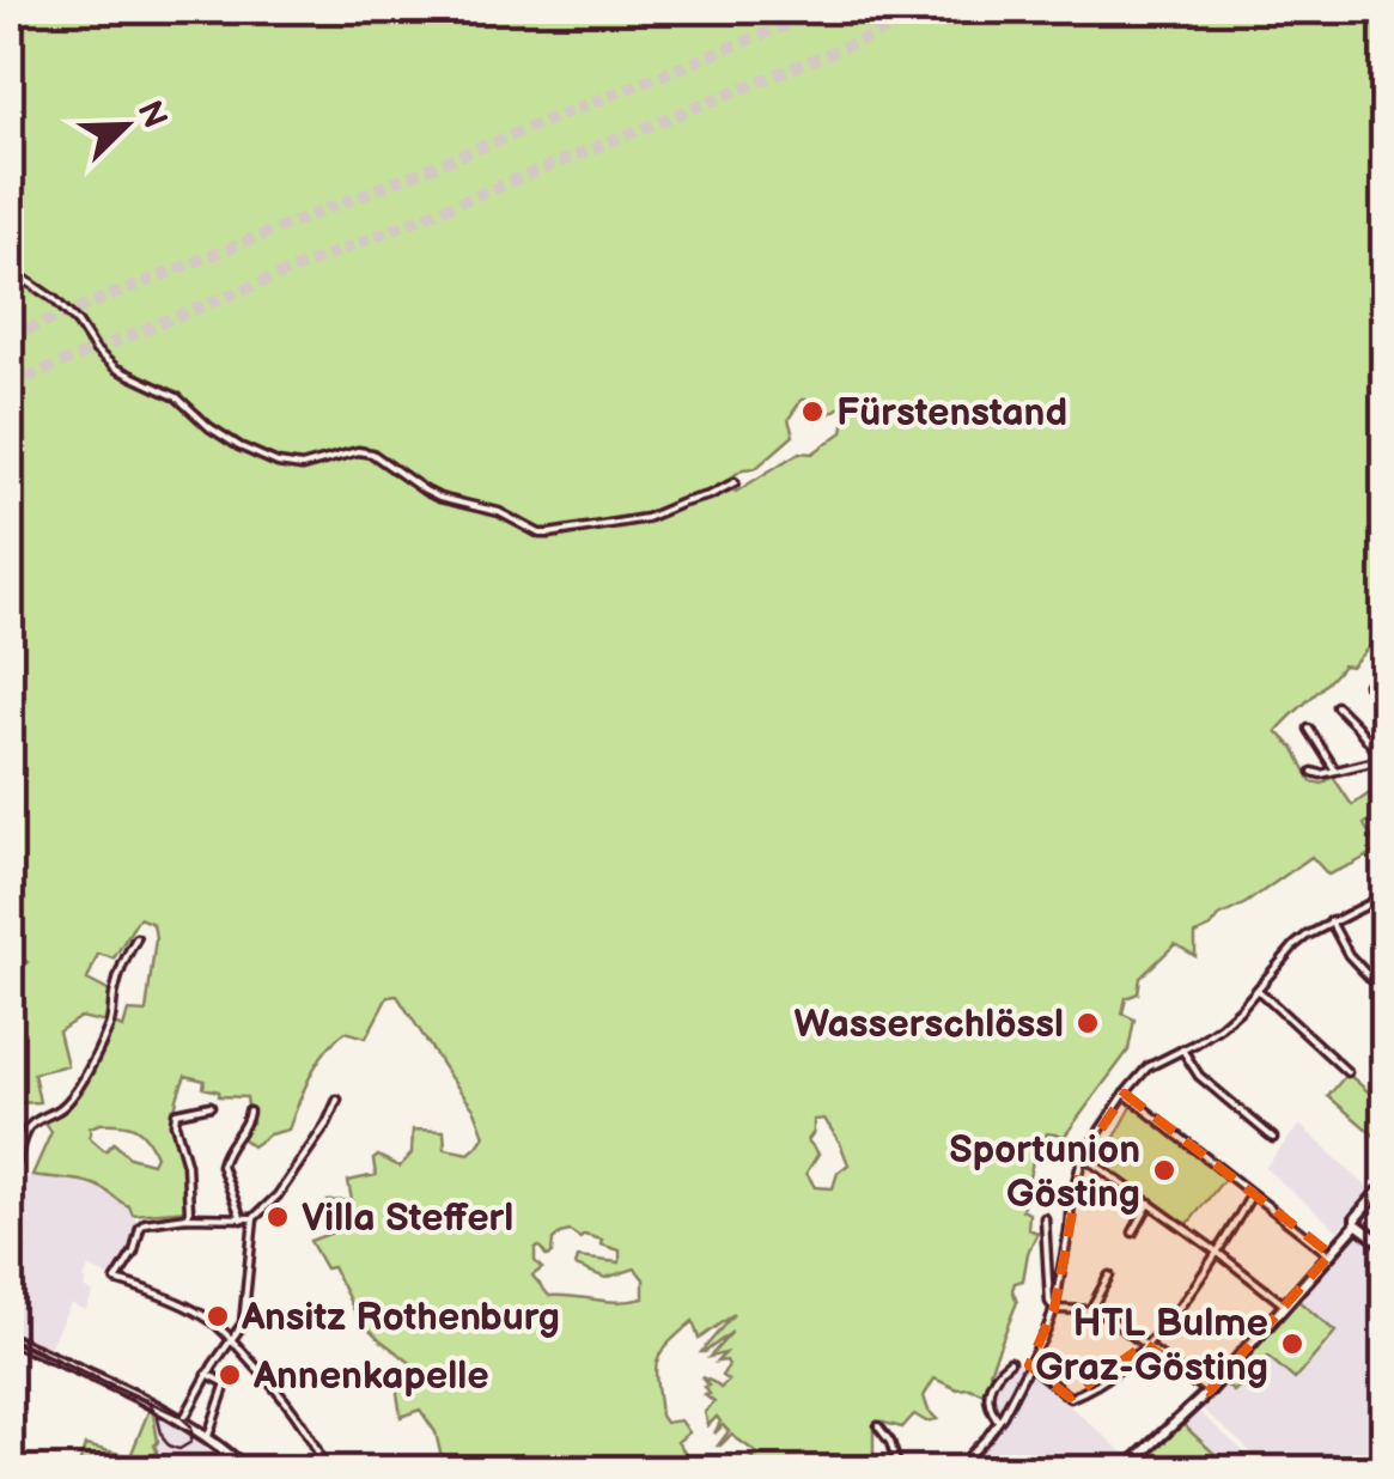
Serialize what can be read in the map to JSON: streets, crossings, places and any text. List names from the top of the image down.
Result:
{
  "places": [
    "Fürstenstand",
    "Wasserschlössl",
    "Sportunion Gösting",
    "Villa Stefferl",
    "Ansitz Rothenburg",
    "HTL Bulme Graz-Gösting",
    "Annenkapelle"
  ],
  "north": "top right"
}
